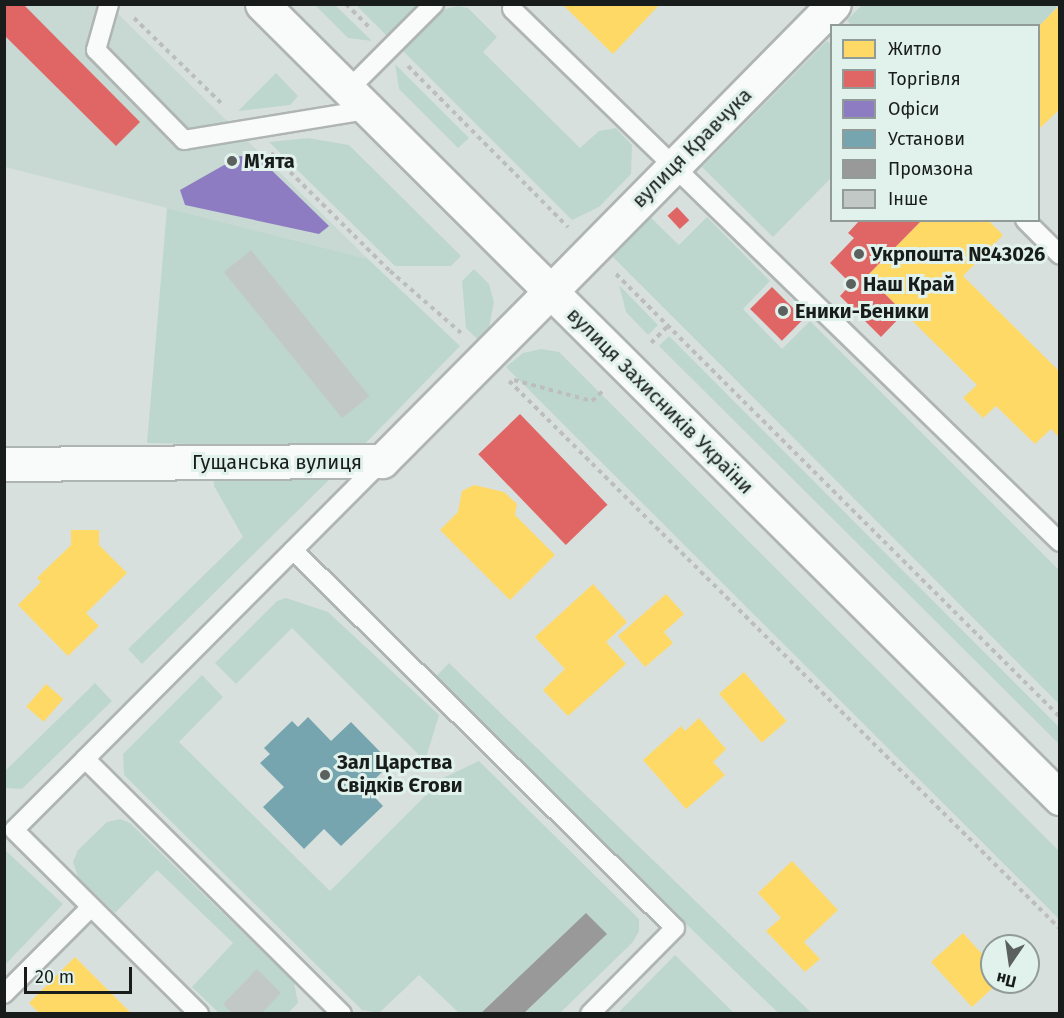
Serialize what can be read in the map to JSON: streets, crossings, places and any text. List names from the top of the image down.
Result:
{
  "streets": {
    "main road": ["вулиця Кравчука", "вулиця Захисників України", "Гущанська вулиця"]
  },
  "crossings": [
    ["вулиця Кравчука", "вулиця Захисників України"],
    ["вулиця Кравчука", "Гущанська вулиця"],
    ["вулиця Захисників України", "Гущанська вулиця"]
  ],
  "places": [
    "М'ята",
    "Укрпошта №43026",
    "Наш Край",
    "Еники-Беники",
    "Зал Царства Свідків Єгови"
  ],
  "legend": [
    "Житло",
    "Торгівля",
    "Офіси",
    "Установи",
    "Промзона",
    "Інше"
  ],
  "scale_bar": "20 m",
  "north": "bottom"
}
